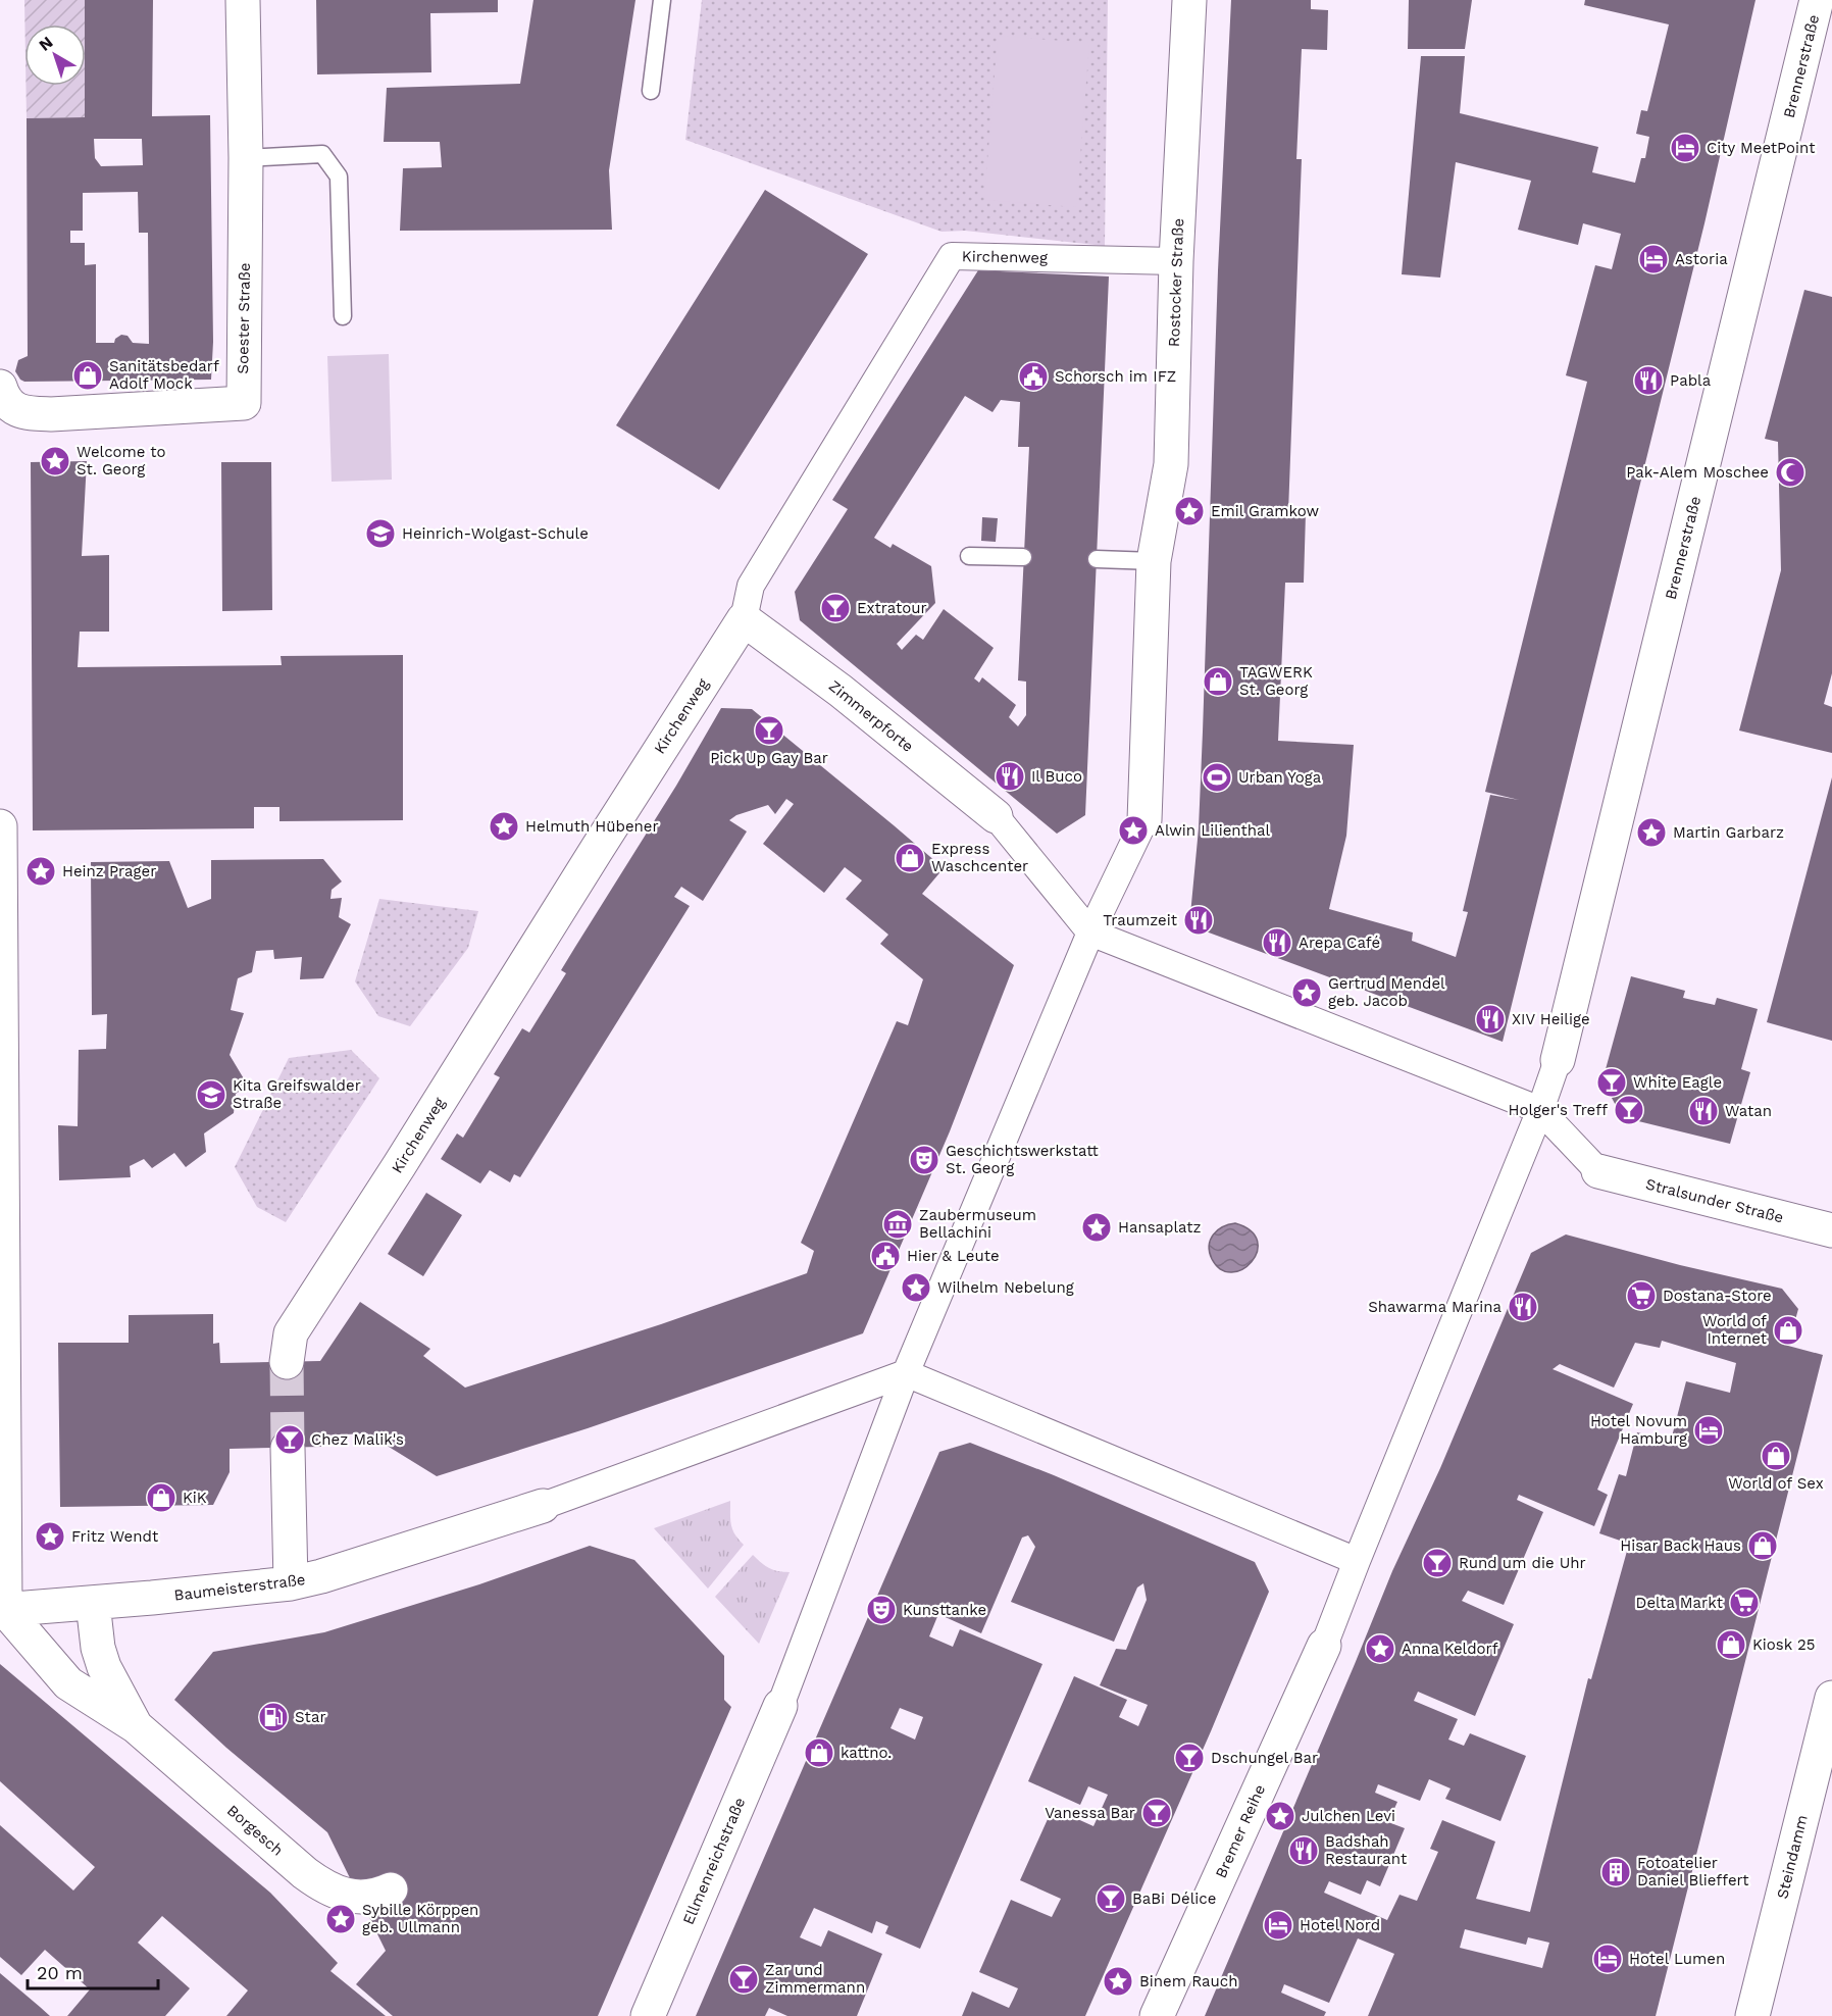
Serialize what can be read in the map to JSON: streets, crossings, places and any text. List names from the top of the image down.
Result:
{
  "streets": {
    "street": [
      "Brennerstraße",
      "Kirchenweg",
      "Rostocker Straße",
      "Soester Straße",
      "Zimmerpforte",
      "Stralsunder Straße",
      "Baumeisterstraße",
      "Borgesch",
      "Bremer Reihe",
      "Steindamm",
      "Ellmenreichstraße"
    ]
  },
  "crossings": [
    ["Kirchenweg", "Rostocker Straße"],
    ["Kirchenweg", "Zimmerpforte"],
    ["Baumeisterstraße", "Borgesch"]
  ],
  "places": {
    "hotel": [
      "City MeetPoint",
      "Astoria",
      "Hotel Novum Hamburg",
      "Hotel Nord",
      "Hotel Lumen"
    ],
    "shop": [
      "Sanitätsbedarf Adolf Mock",
      "TAGWERK St. Georg",
      "Express Waschcenter",
      "World of Internet",
      "World of Sex",
      "KiK",
      "Hisar Back Haus",
      "Kiosk 25",
      "kattno."
    ],
    "public building": ["Schorsch im IFZ", "Hier & Leute"],
    "restaurant": [
      "Pabla",
      "Il Buco",
      "Traumzeit",
      "Arepa Café",
      "XIV Heilige",
      "Watan",
      "Shawarma Marina",
      "Badshah Restaurant"
    ],
    "place": [
      "Welcome to St. Georg",
      "Emil Gramkow",
      "Helmuth Hübener",
      "Alwin Lilienthal",
      "Martin Garbarz",
      "Heinz Prager",
      "Gertrud Mendel geb. Jacob",
      "Hansaplatz",
      "Wilhelm Nebelung",
      "Fritz Wendt",
      "Anna Keldorf",
      "Julchen Levi",
      "Sybille Körppen geb. Ullmann",
      "Binem Rauch"
    ],
    "mosque": ["Pak-Alem Moschee"],
    "school or university": ["Heinrich-Wolgast-Schule", "Kita Greifswalder Straße"],
    "bar": [
      "Extratour",
      "Pick Up Gay Bar",
      "White Eagle",
      "Holger's Treff",
      "Chez Malik's",
      "Rund um die Uhr",
      "Dschungel Bar",
      "Vanessa Bar",
      "BaBi Délice",
      "Zar und Zimmermann"
    ],
    "sports": ["Urban Yoga"],
    "theatre": ["Geschichtswerkstatt St. Georg", "Kunsttanke"],
    "museum": ["Zaubermuseum Bellachini"],
    "supermarket": ["Dostana-Store", "Delta Markt"],
    "fuel station": ["Star"],
    "building": ["Fotoatelier Daniel Blieffert"]
  },
  "scale_bar": "20 m",
  "north": "top left"
}
